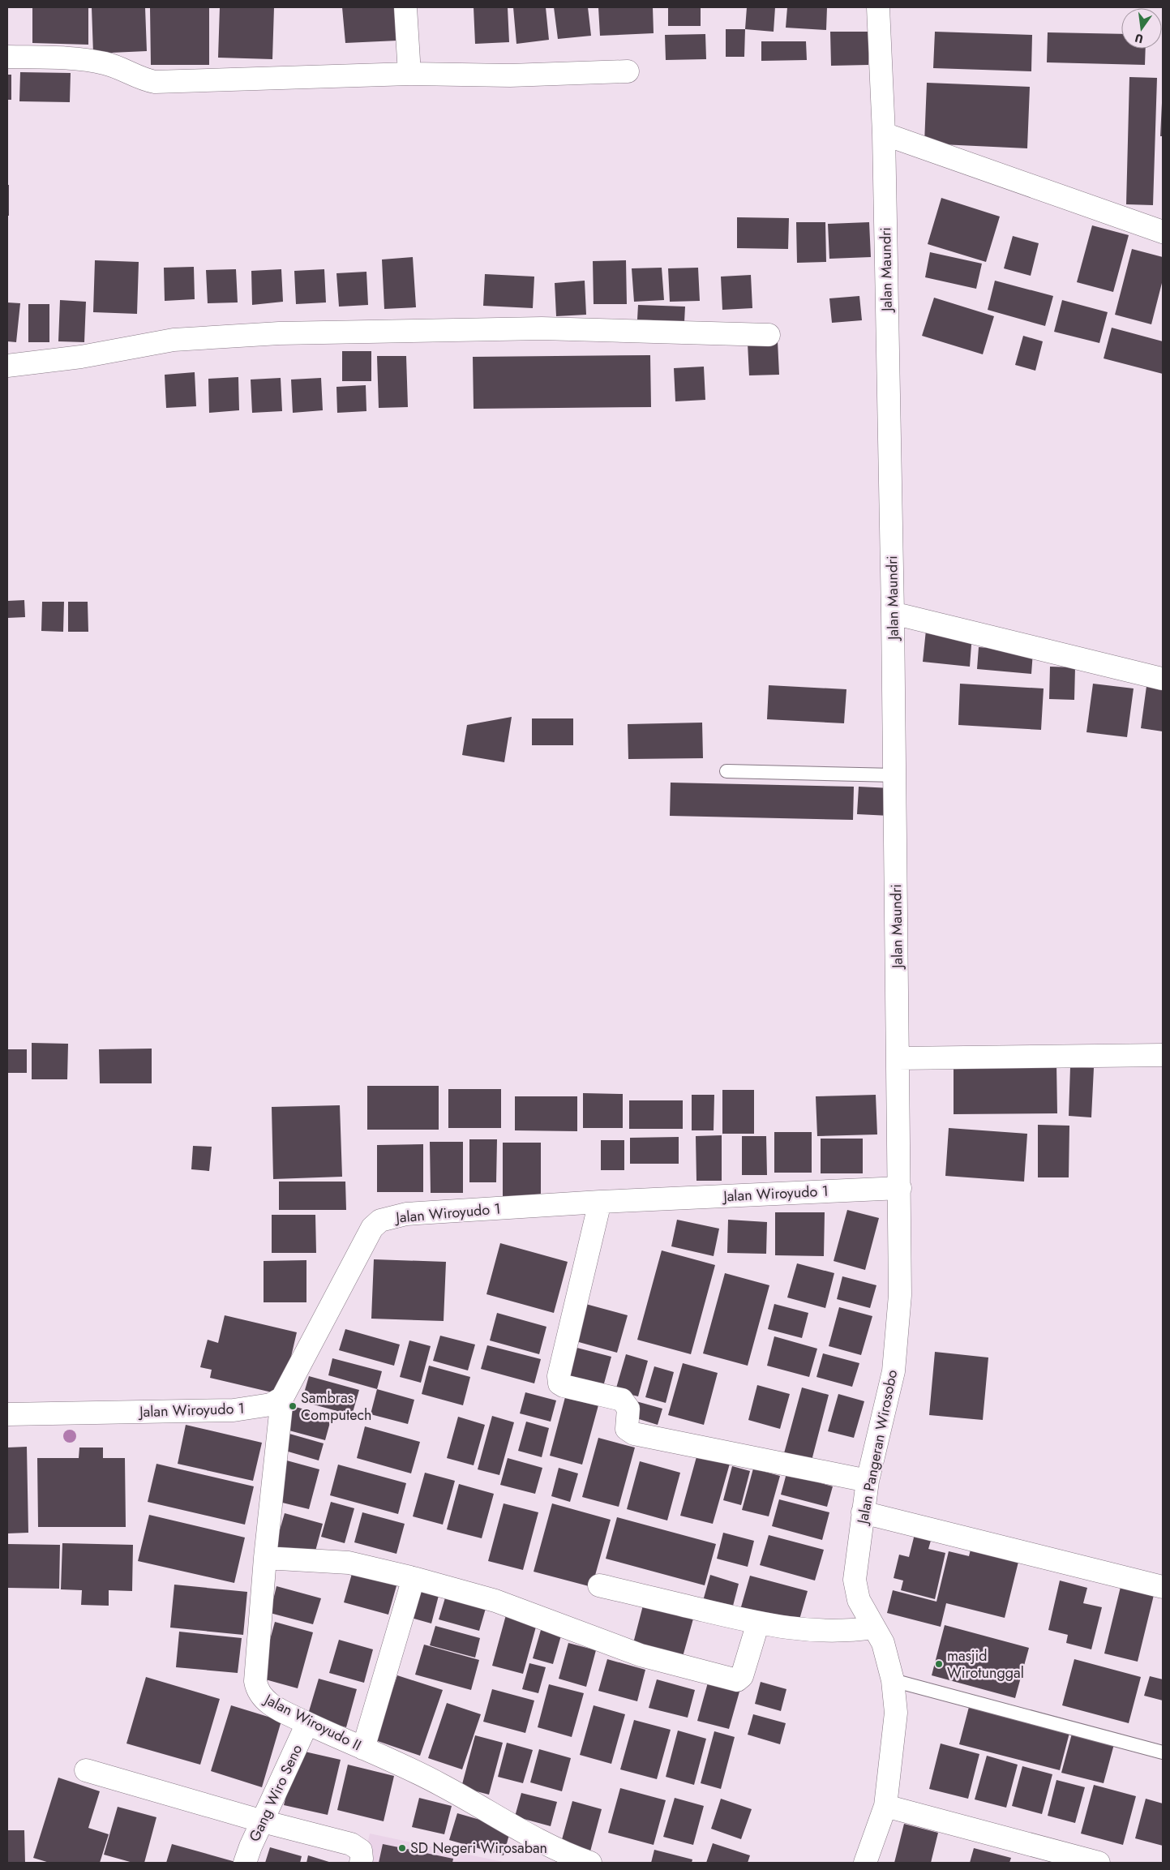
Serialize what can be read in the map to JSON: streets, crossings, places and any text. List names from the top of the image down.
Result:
{
  "streets": {
    "street": [
      "Jalan Maundri",
      "Jalan Wiroyudo 1",
      "Jalan Pangeran Wirosobo",
      "Jalan Wiroyudo II",
      "Gang Wiro Seno"
    ]
  },
  "crossings": [
    ["Jalan Maundri", "Jalan Wiroyudo 1"],
    ["Jalan Maundri", "Jalan Pangeran Wirosobo"],
    ["Jalan Wiroyudo 1", "Jalan Pangeran Wirosobo"],
    ["Jalan Wiroyudo 1", "Jalan Wiroyudo II"],
    ["Jalan Wiroyudo II", "Gang Wiro Seno"]
  ],
  "places": ["Sambras Computech", "masjid Wirotunggal", "SD Negeri Wirosaban"],
  "north": "bottom"
}
